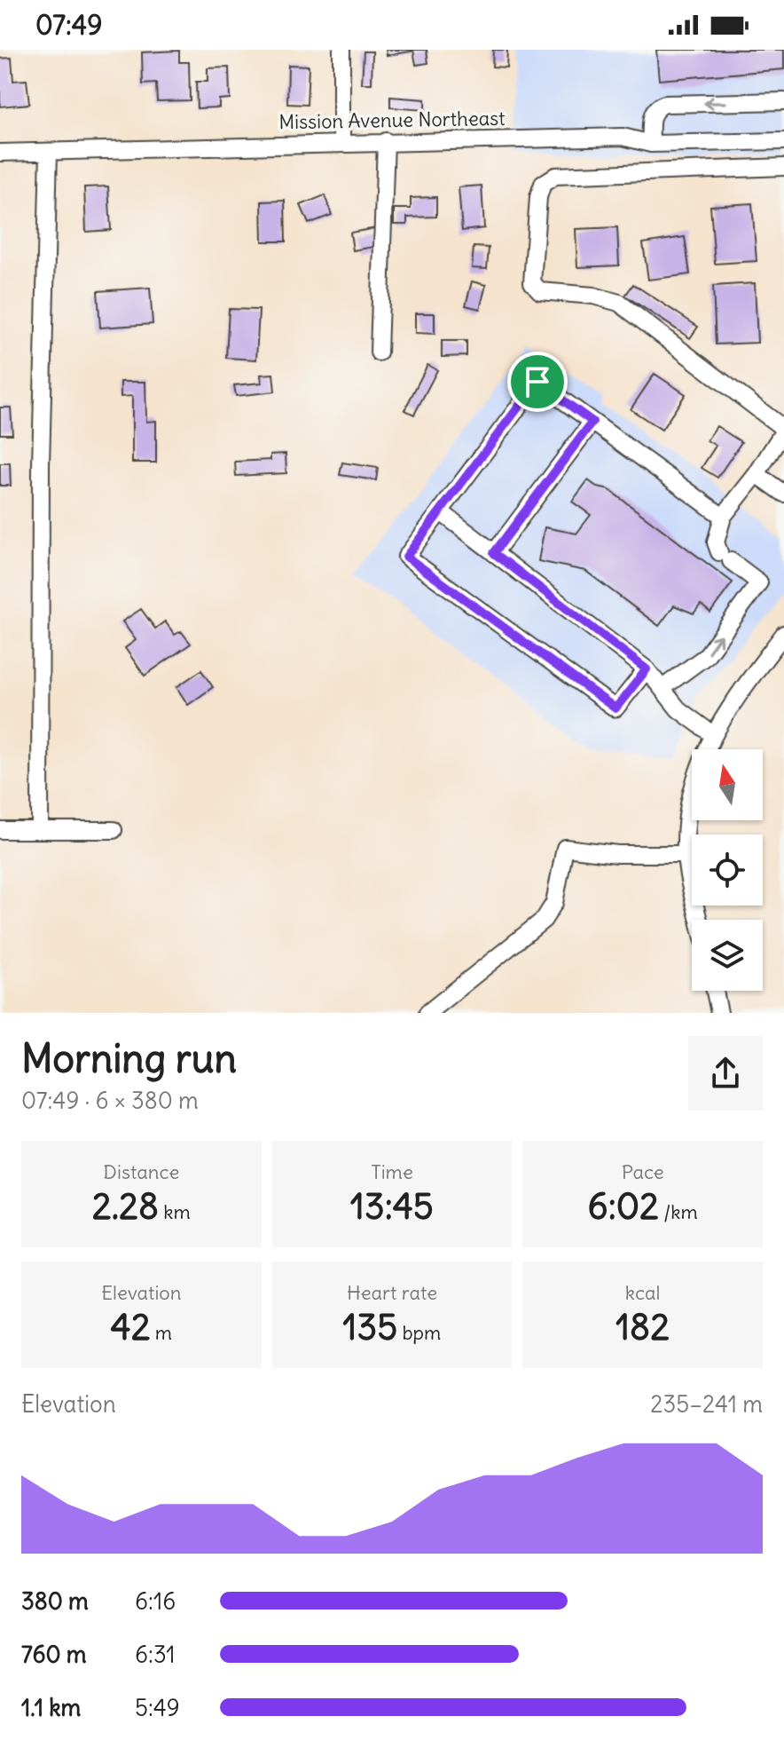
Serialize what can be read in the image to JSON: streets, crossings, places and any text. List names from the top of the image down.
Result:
{
  "streets": {
    "street": ["Mission Avenue Northeast"]
  },
  "north": "top",
  "page": {
    "status": "07:49",
    "heading": ["Morning run", "07:49 · 6 × 380 m"],
    "stats": [
      ["Distance", "2.28 km"],
      ["Time", "13:45"],
      ["Pace", "6:02 /km"],
      ["Elevation", "42 m"],
      ["Heart rate", "135 bpm"],
      ["kcal", "182"]
    ],
    "chart": ["Elevation", "235–241 m"],
    "list": [
      {
        "name": "380 m",
        "note": "6:16"
      },
      {
        "name": "760 m",
        "note": "6:31"
      },
      {
        "name": "1.1 km",
        "note": "5:49"
      }
    ]
  }
}
